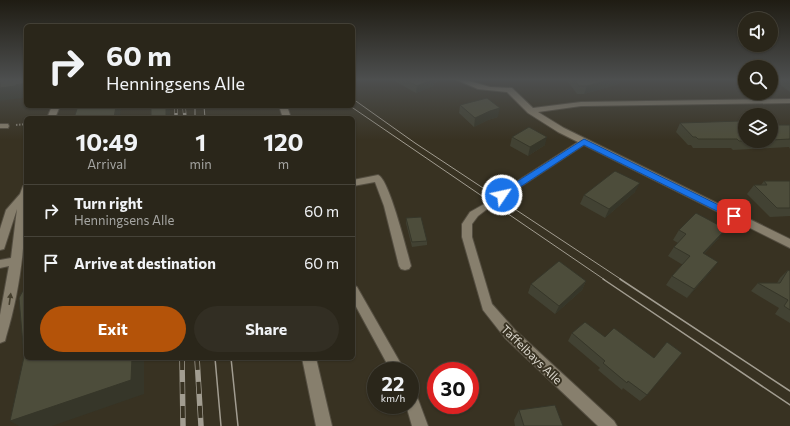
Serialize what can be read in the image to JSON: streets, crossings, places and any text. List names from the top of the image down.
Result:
{
  "streets": {
    "street": ["Taffelbays Alle"]
  },
  "page": {
    "turn": ["60 m", "Henningsens Alle"],
    "eta": [
      "10:49",
      "Arrival",
      "1",
      "min",
      "120",
      "m"
    ],
    "list": [
      {
        "name": "Turn right",
        "note": "Henningsens Alle",
        "value": "60 m"
      },
      {
        "name": "Arrive at destination",
        "value": "60 m"
      }
    ],
    "buttons": ["Exit", "Share"],
    "speed": "22 km/h",
    "limit": "30"
  }
}
